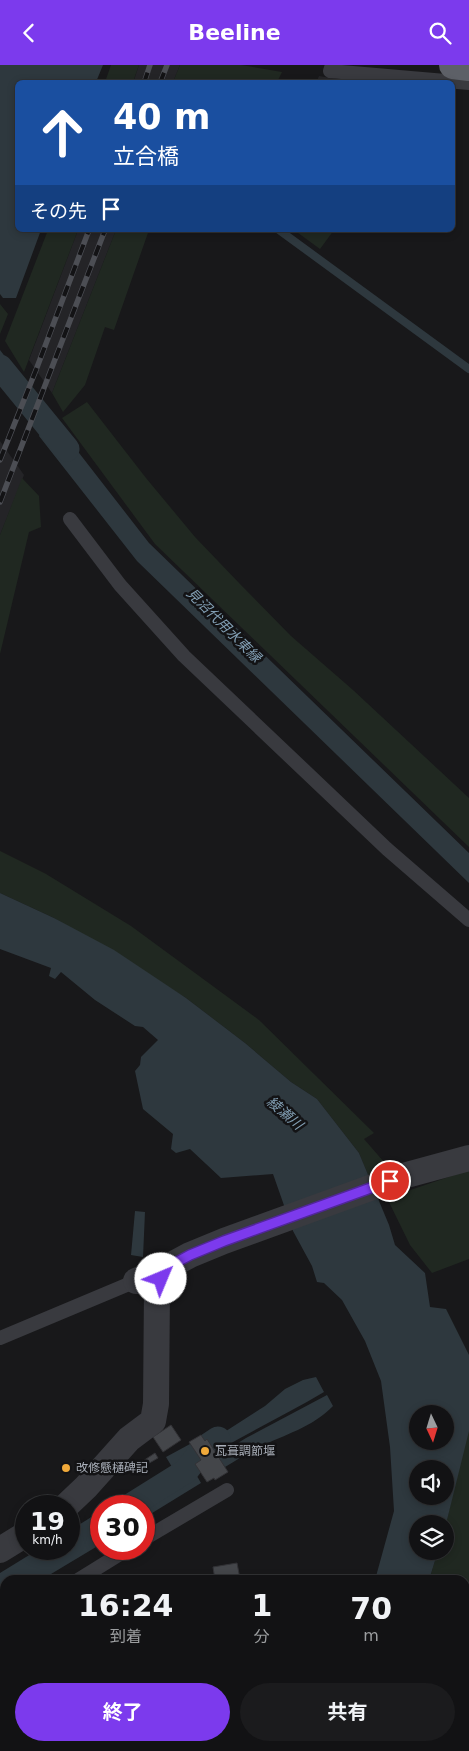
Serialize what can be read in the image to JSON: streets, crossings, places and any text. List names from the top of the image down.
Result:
{
  "water": ["見沼代用水東縁", "綾瀬川"],
  "places": ["瓦葺調節堰", "改修懸樋碑記"],
  "north": "bottom",
  "page": {
    "header": "Beeline",
    "turn": ["40 m", "立合橋"],
    "then": "その先",
    "speed": "19 km/h",
    "limit": "30",
    "eta": [
      "16:24",
      "到着",
      "1",
      "分",
      "70",
      "m"
    ],
    "buttons": ["終了", "共有"]
  }
}
